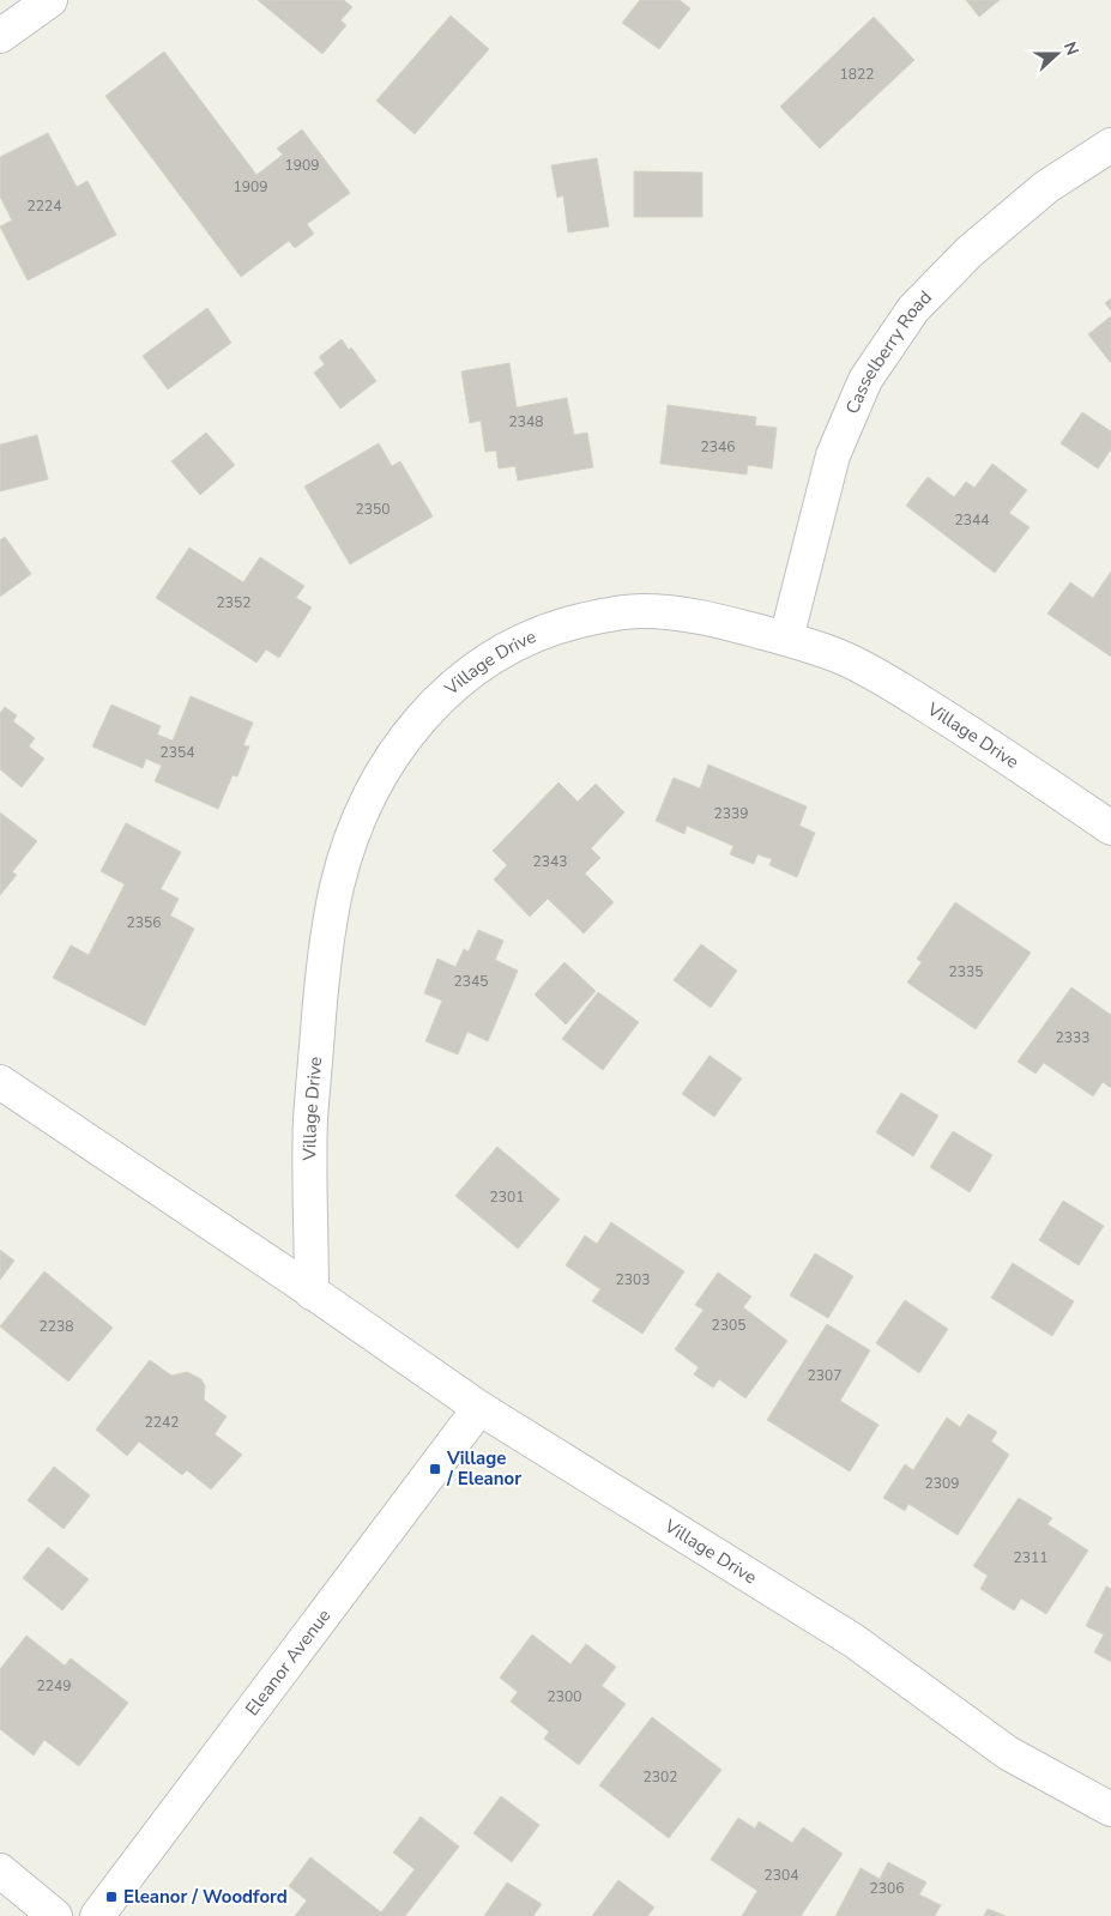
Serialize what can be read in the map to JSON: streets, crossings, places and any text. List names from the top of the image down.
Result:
{
  "streets": {
    "street": ["Casselberry Road", "Village Drive", "Eleanor Avenue"]
  },
  "crossings": [
    ["Casselberry Road", "Village Drive"],
    ["Village Drive", "Eleanor Avenue"]
  ],
  "places": {
    "transit": ["Village / Eleanor", "Eleanor / Woodford"]
  },
  "house_numbers": [
    "1822",
    "1909",
    "1909",
    "2224",
    "2348",
    "2346",
    "2350",
    "2344",
    "2352",
    "2354",
    "2339",
    "2343",
    "2356",
    "2335",
    "2345",
    "2333",
    "2301",
    "2303",
    "2305",
    "2238",
    "2307",
    "2242",
    "2309",
    "2311",
    "2249",
    "2300",
    "2302",
    "2304",
    "2306"
  ],
  "north": "right"
}
